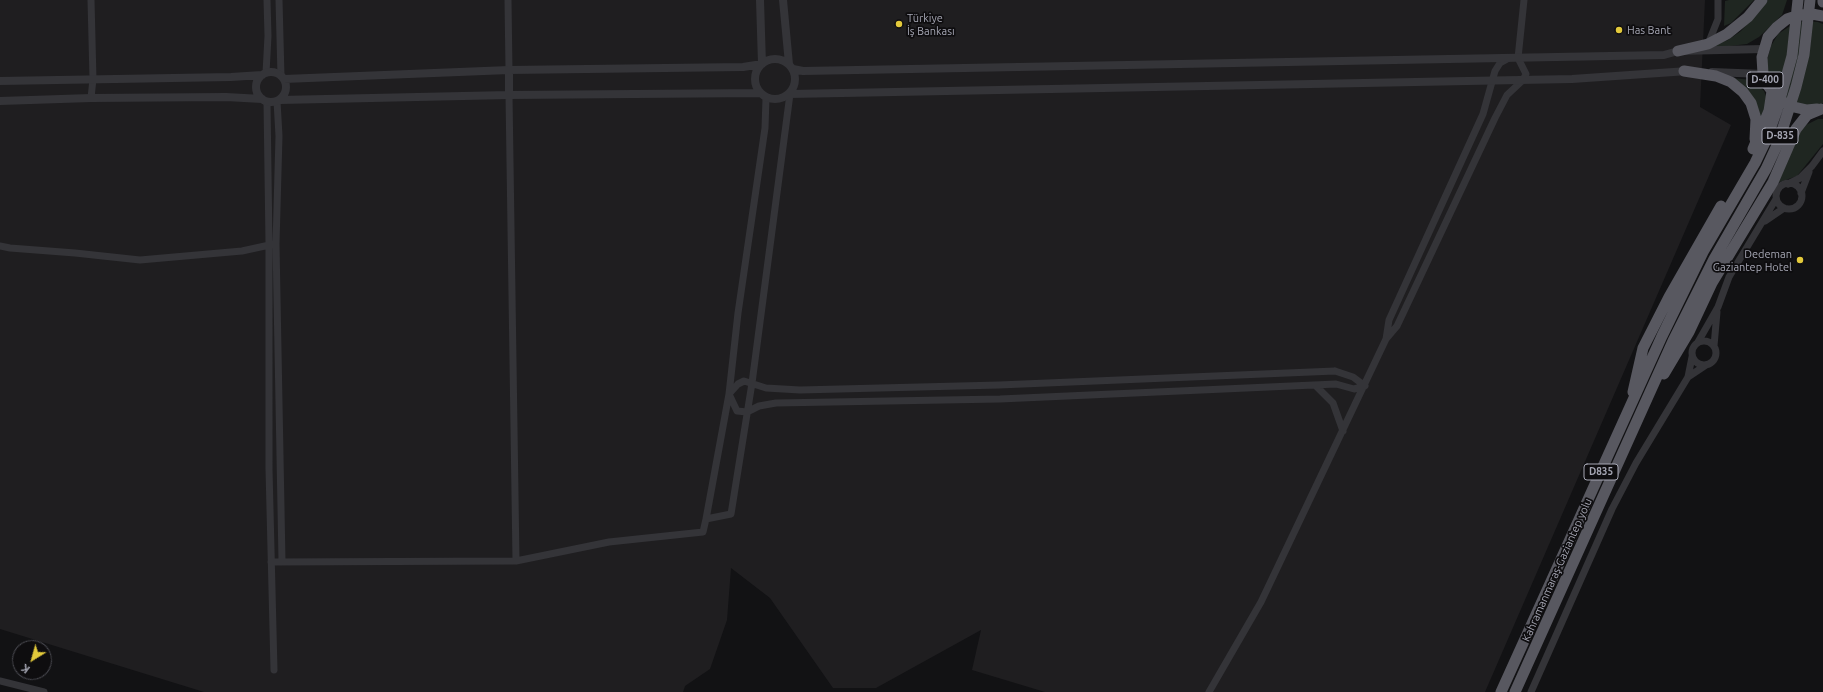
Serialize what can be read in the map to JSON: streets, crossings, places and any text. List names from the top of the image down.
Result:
{
  "streets": {
    "highway": [
      "D-400",
      "D-835",
      "D835",
      "Kahramanmaraş-Gaziantep yolu"
    ]
  },
  "crossings": [
    ["D-835", "Kahramanmaraş-Gaziantep yolu"]
  ],
  "places": ["Türkiye İş Bankası", "Has Bant", "Dedeman Gaziantep Hotel"],
  "north": "bottom left"
}
